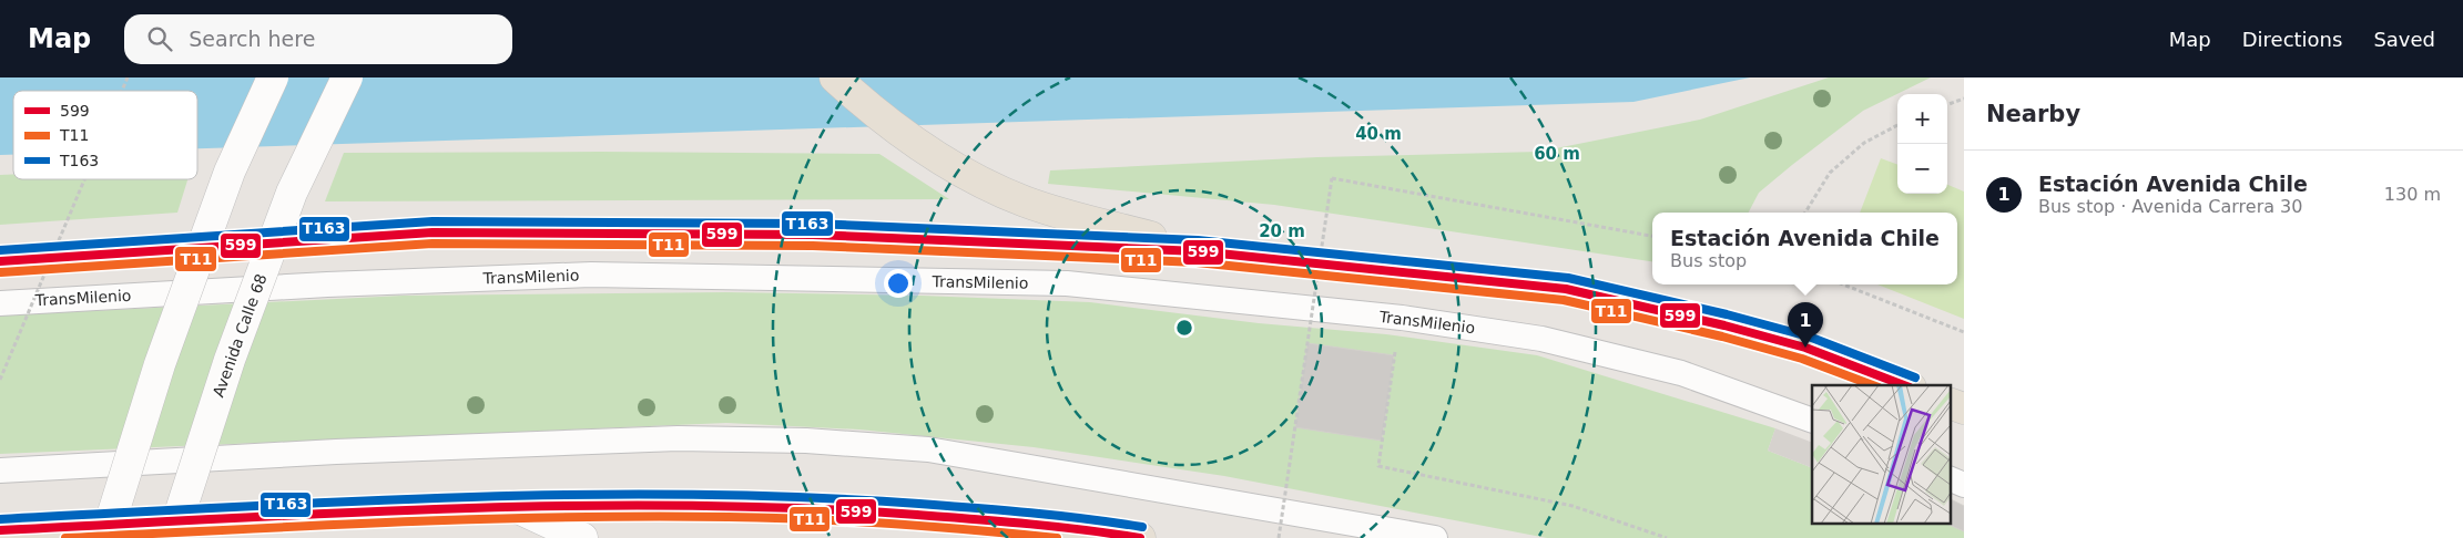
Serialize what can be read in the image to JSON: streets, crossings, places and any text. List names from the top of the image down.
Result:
{
  "streets": {
    "main road": ["Avenida Calle 68"],
    "lane": ["TransMilenio"]
  },
  "lines": ["transit line T163", "transit line 599", "transit line T11"],
  "legend": ["599", "T11", "T163"],
  "page": {
    "header": "Map",
    "search": "Search here",
    "nav": ["Map", "Directions", "Saved"],
    "heading": "Nearby",
    "map_buttons": ["+", "−"],
    "list": [
      {
        "mark": "1",
        "name": "Estación Avenida Chile",
        "note": "Bus stop · Avenida Carrera 30",
        "value": "130 m"
      }
    ],
    "popup": ["Estación Avenida Chile", "Bus stop"],
    "pins": "1"
  },
  "rings": ["40 m", "60 m", "20 m"]
}
